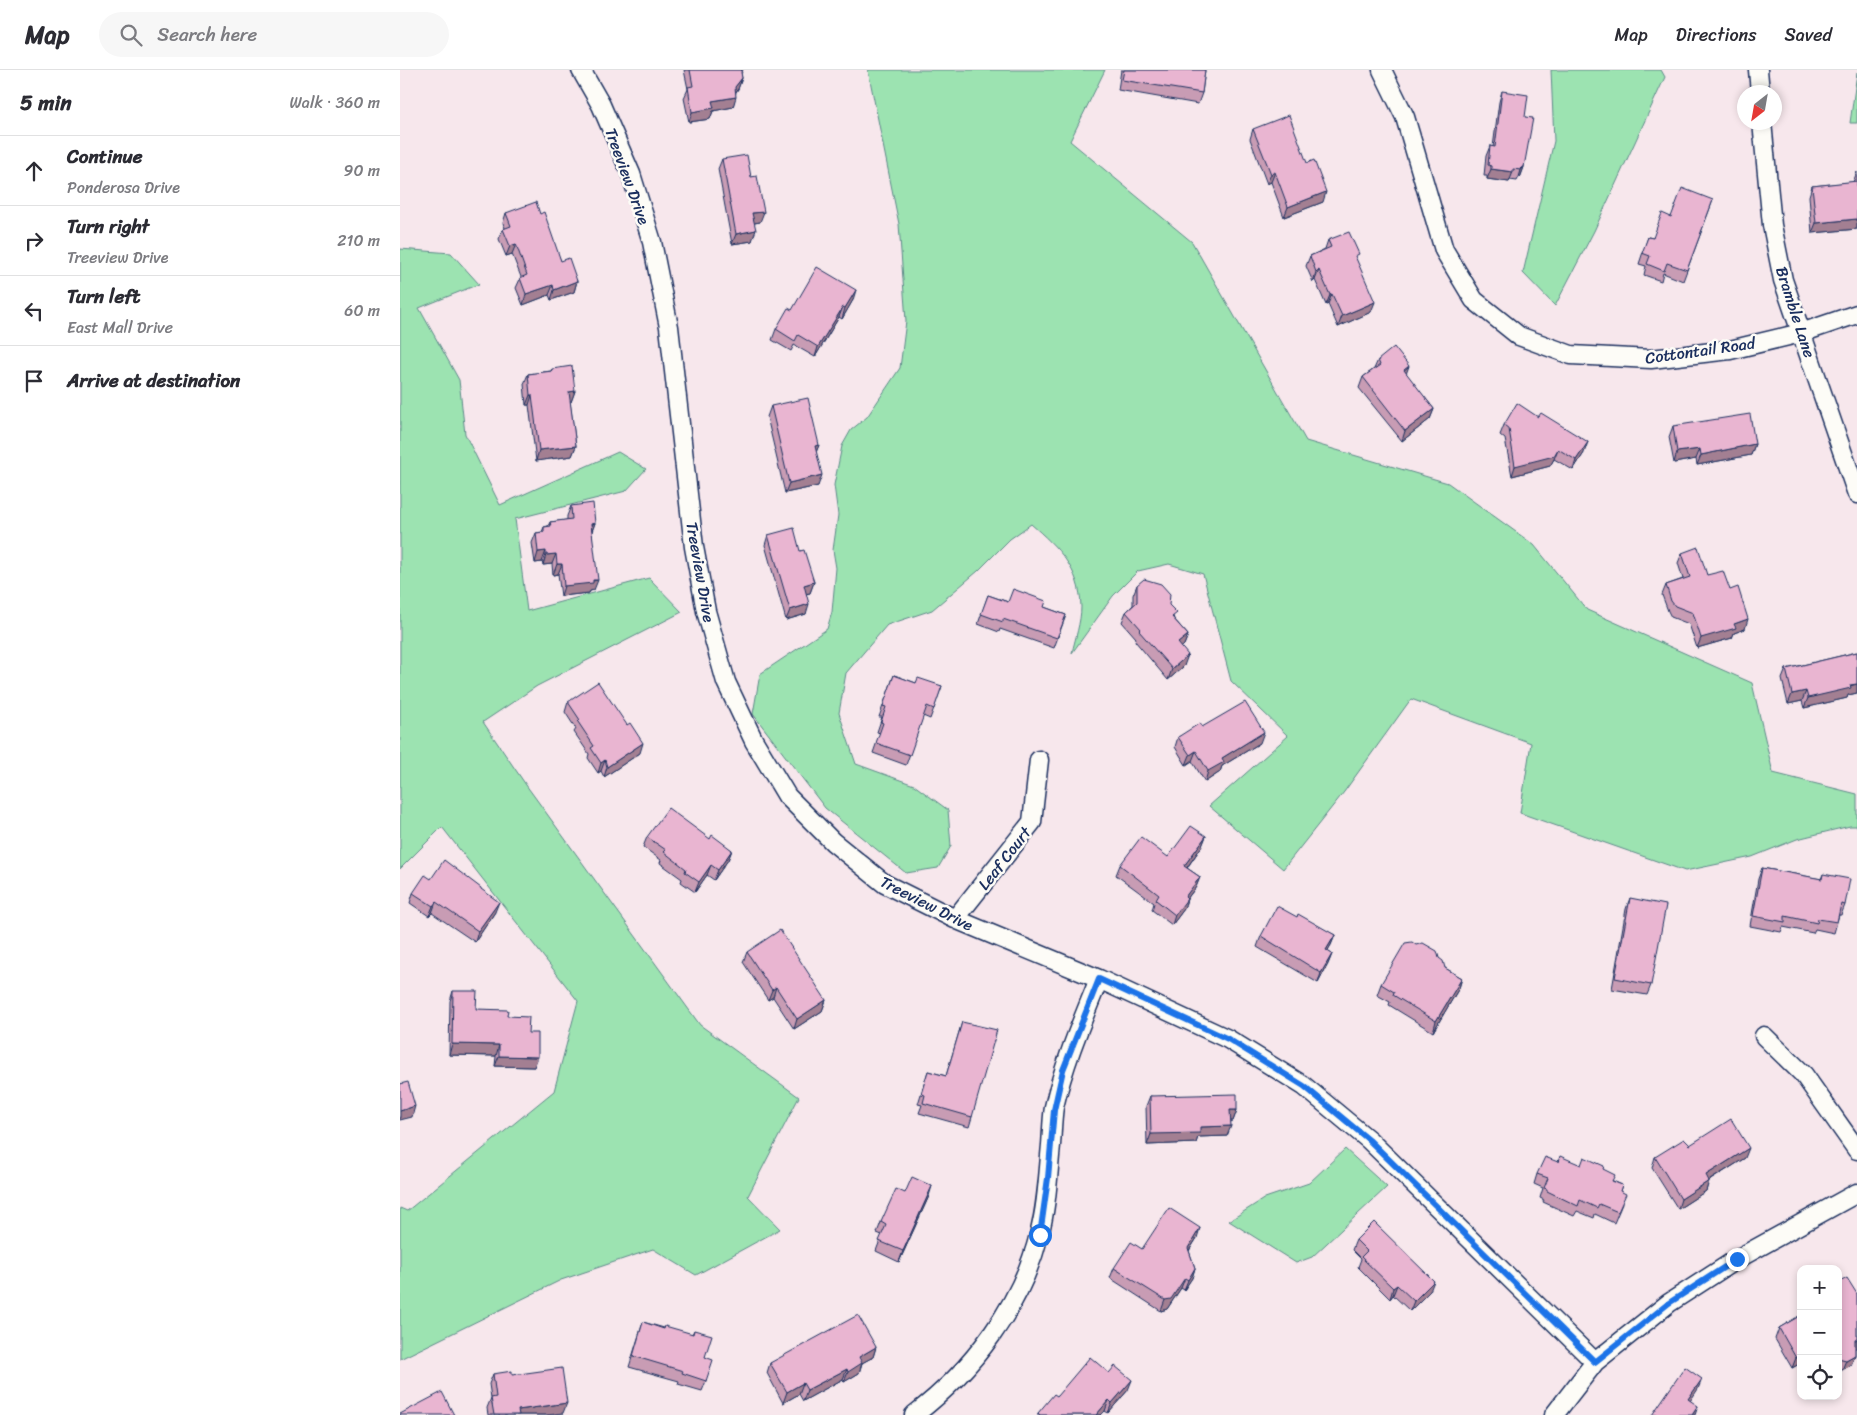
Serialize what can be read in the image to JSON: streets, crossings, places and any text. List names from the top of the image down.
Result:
{
  "streets": {
    "street": [
      "Treeview Drive",
      "Bramble Lane",
      "Cottontail Road",
      "Leaf Court"
    ]
  },
  "crossings": [
    ["Treeview Drive", "Leaf Court"],
    ["Bramble Lane", "Cottontail Road"]
  ],
  "north": "bottom left",
  "page": {
    "header": "Map",
    "search": "Search here",
    "nav": ["Map", "Directions", "Saved"],
    "heading": ["5 min", "Walk · 360 m"],
    "list": [
      ["Continue", "Ponderosa Drive", "90 m"],
      ["Turn right", "Treeview Drive", "210 m"],
      ["Turn left", "East Mall Drive", "60 m"],
      "Arrive at destination"
    ],
    "map_buttons": ["+", "−"]
  }
}
